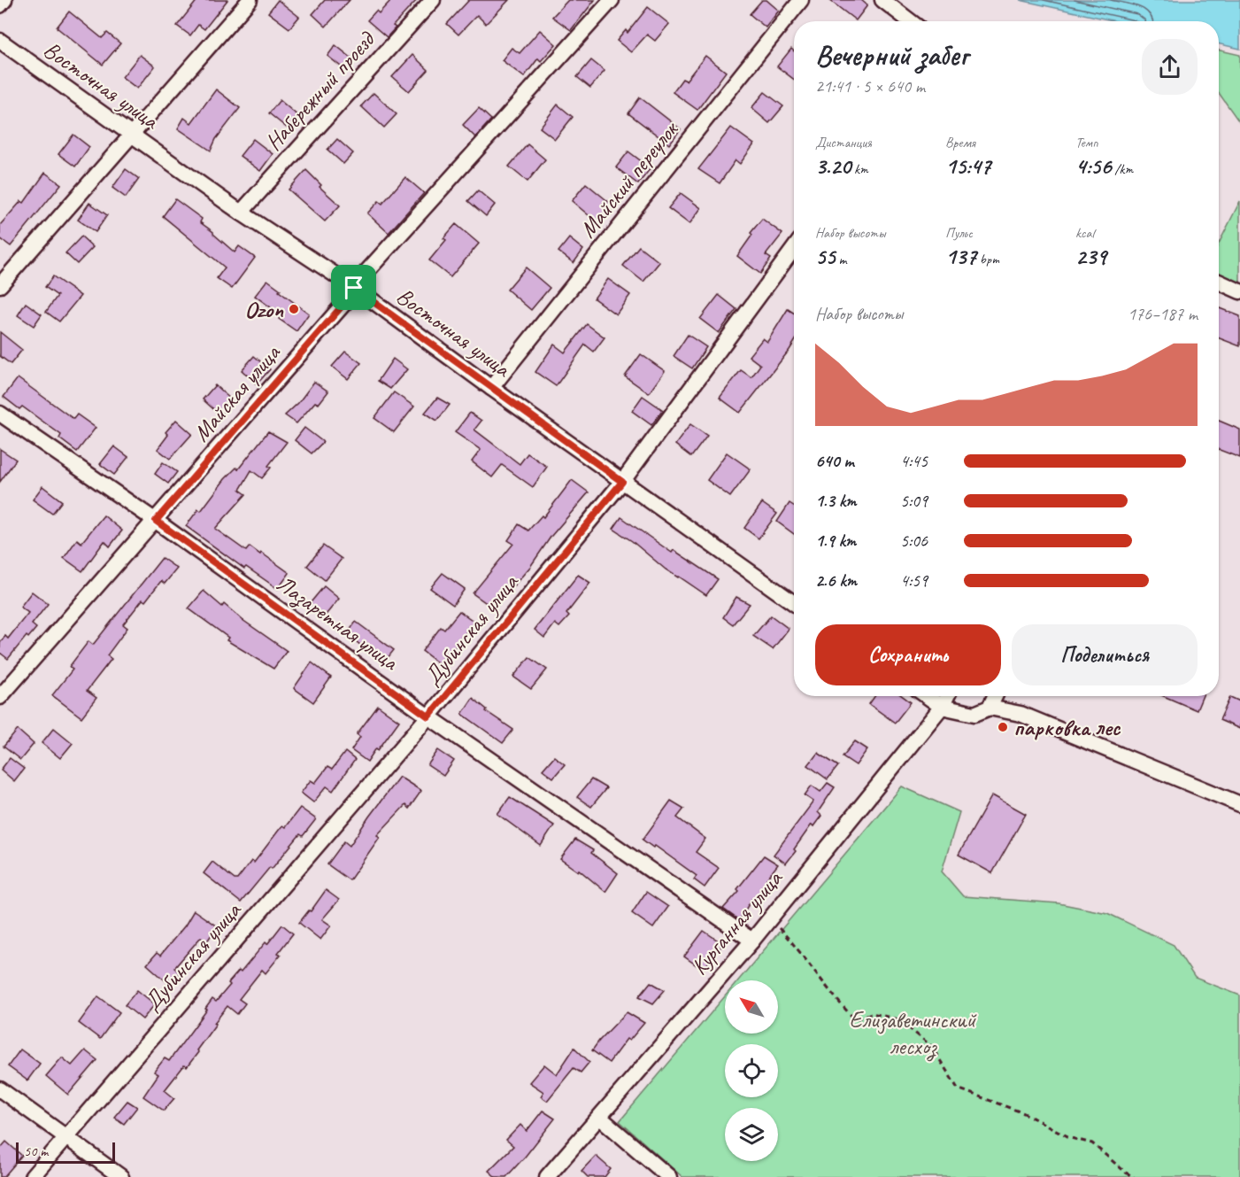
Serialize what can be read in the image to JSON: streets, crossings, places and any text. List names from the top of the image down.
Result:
{
  "streets": {
    "street": [
      "Восточная улица",
      "Набережный проезд",
      "Майский переулок",
      "Майская улица",
      "Лазаретная улица",
      "Дубинская улица",
      "Курганная улица"
    ]
  },
  "crossings": [
    ["Восточная улица", "Набережный проезд"],
    ["Восточная улица", "Майский переулок"],
    ["Восточная улица", "Майская улица"],
    ["Восточная улица", "Дубинская улица"],
    ["Майская улица", "Лазаретная улица"],
    ["Лазаретная улица", "Дубинская улица"],
    ["Лазаретная улица", "Курганная улица"]
  ],
  "parks": ["Елизаветинский лесхоз"],
  "places": ["Ozon", "парковка лес"],
  "scale_bar": "50 m",
  "north": "top left",
  "page": {
    "heading": ["Вечерний забег", "21:41 · 5 × 640 m"],
    "stats": [
      ["Дистанция", "3.20 km"],
      ["Время", "15:47"],
      ["Темп", "4:56 /km"],
      ["Набор высоты", "55 m"],
      ["Пульс", "137 bpm"],
      ["kcal", "239"]
    ],
    "chart": ["Набор высоты", "176–187 m"],
    "list": [
      {
        "name": "640 m",
        "note": "4:45"
      },
      {
        "name": "1.3 km",
        "note": "5:09"
      },
      {
        "name": "1.9 km",
        "note": "5:06"
      },
      {
        "name": "2.6 km",
        "note": "4:59"
      }
    ],
    "buttons": ["Сохранить", "Поделиться"],
    "scale": "50 m"
  }
}
